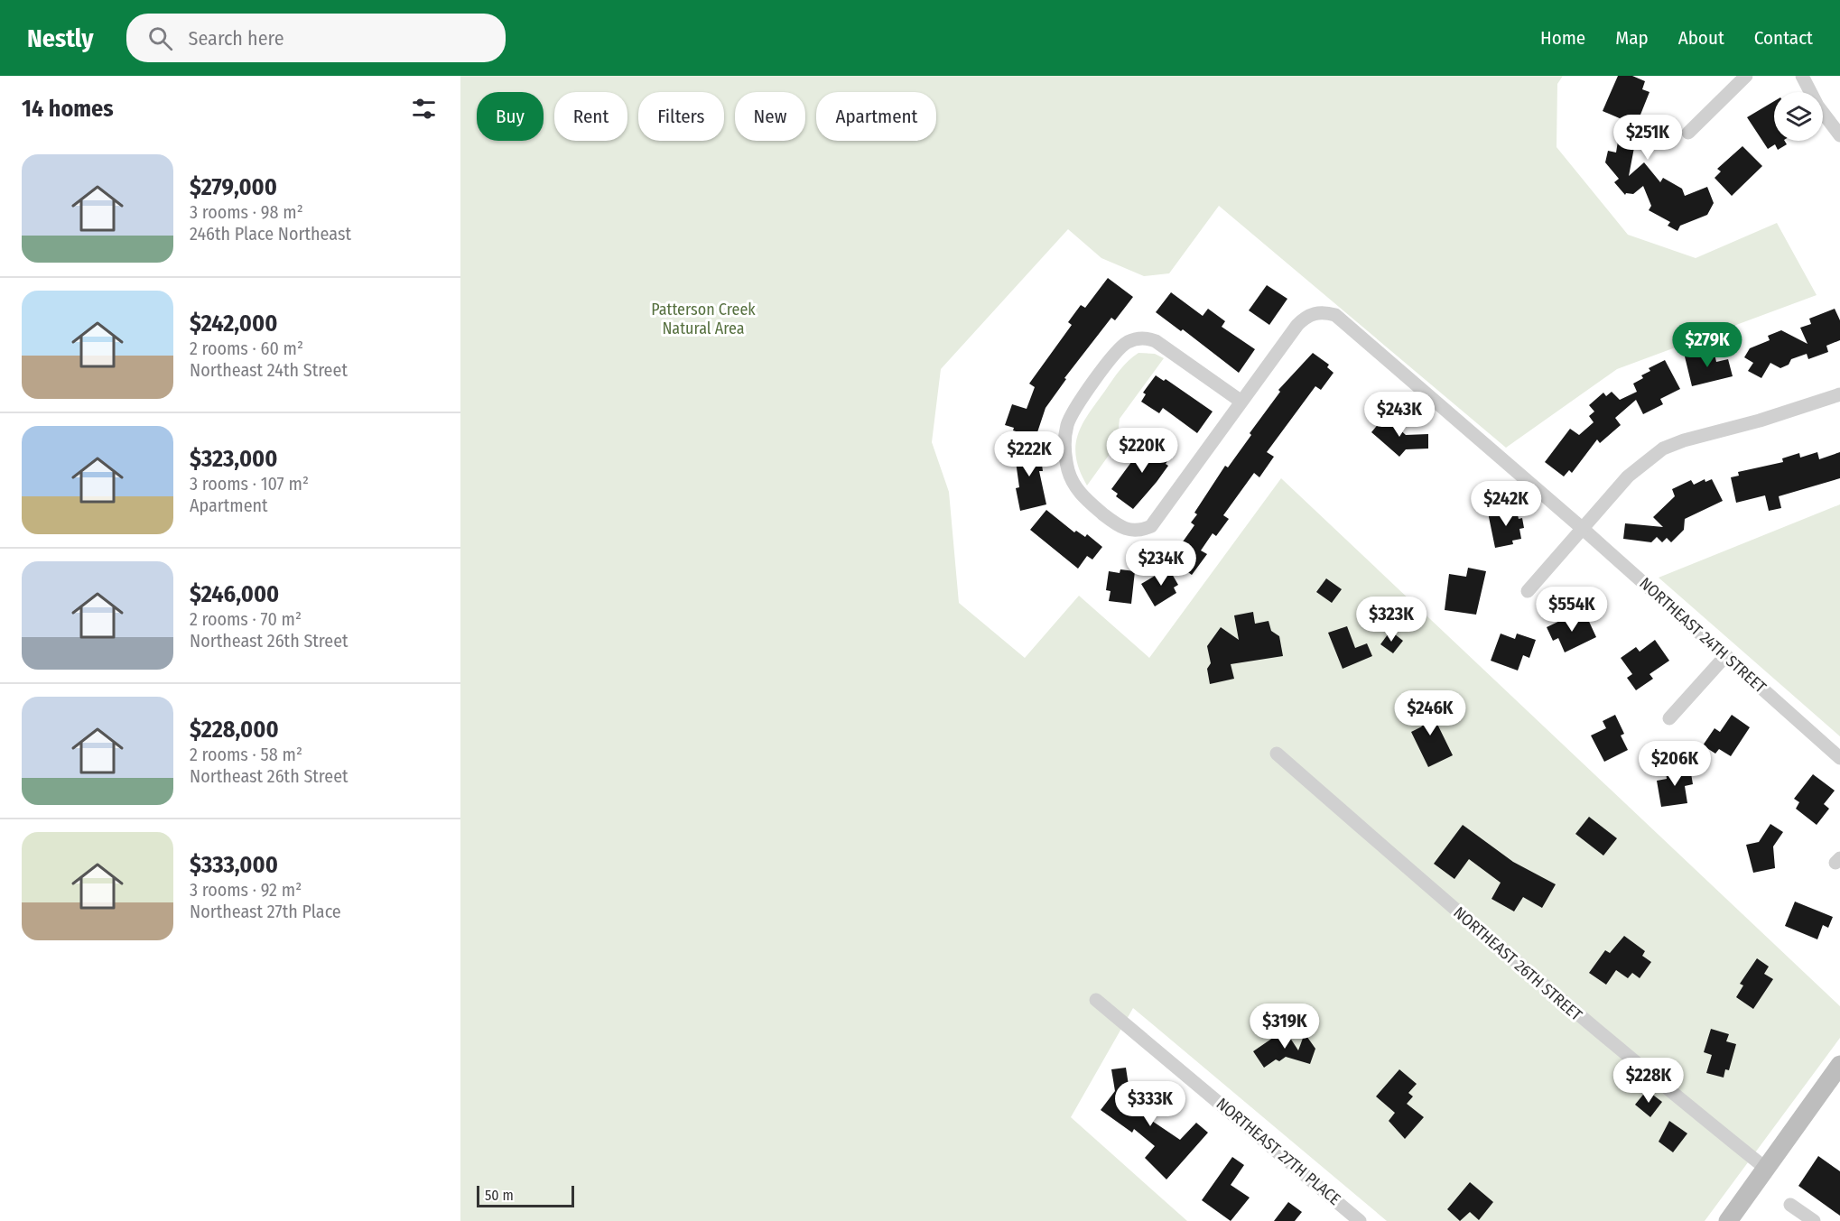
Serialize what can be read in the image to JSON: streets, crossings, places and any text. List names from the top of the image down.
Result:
{
  "streets": {
    "street": ["NORTHEAST 24TH STREET", "NORTHEAST 26TH STREET", "NORTHEAST 27TH PLACE"]
  },
  "parks": ["Patterson Creek Natural Area"],
  "scale_bar": "50 m",
  "page": {
    "header": "Nestly",
    "search": "Search here",
    "nav": [
      "Home",
      "Map",
      "About",
      "Contact"
    ],
    "heading": "14 homes",
    "chip": [
      "Buy",
      "Rent",
      "Filters",
      "New",
      "Apartment"
    ],
    "price": [
      "$251K",
      "$279K",
      "$243K",
      "$220K",
      "$222K",
      "$242K",
      "$234K",
      "$554K",
      "$323K",
      "$246K",
      "$206K",
      "$319K",
      "$228K",
      "$333K"
    ],
    "list": [
      {
        "name": "$279,000",
        "note": "3 rooms · 98 m² · 246th Place Northeast"
      },
      {
        "name": "$242,000",
        "note": "2 rooms · 60 m² · Northeast 24th Street"
      },
      {
        "name": "$323,000",
        "note": "3 rooms · 107 m² · Apartment"
      },
      {
        "name": "$246,000",
        "note": "2 rooms · 70 m² · Northeast 26th Street"
      },
      {
        "name": "$228,000",
        "note": "2 rooms · 58 m² · Northeast 26th Street"
      },
      {
        "name": "$333,000",
        "note": "3 rooms · 92 m² · Northeast 27th Place"
      }
    ],
    "scale": "50 m"
  }
}
